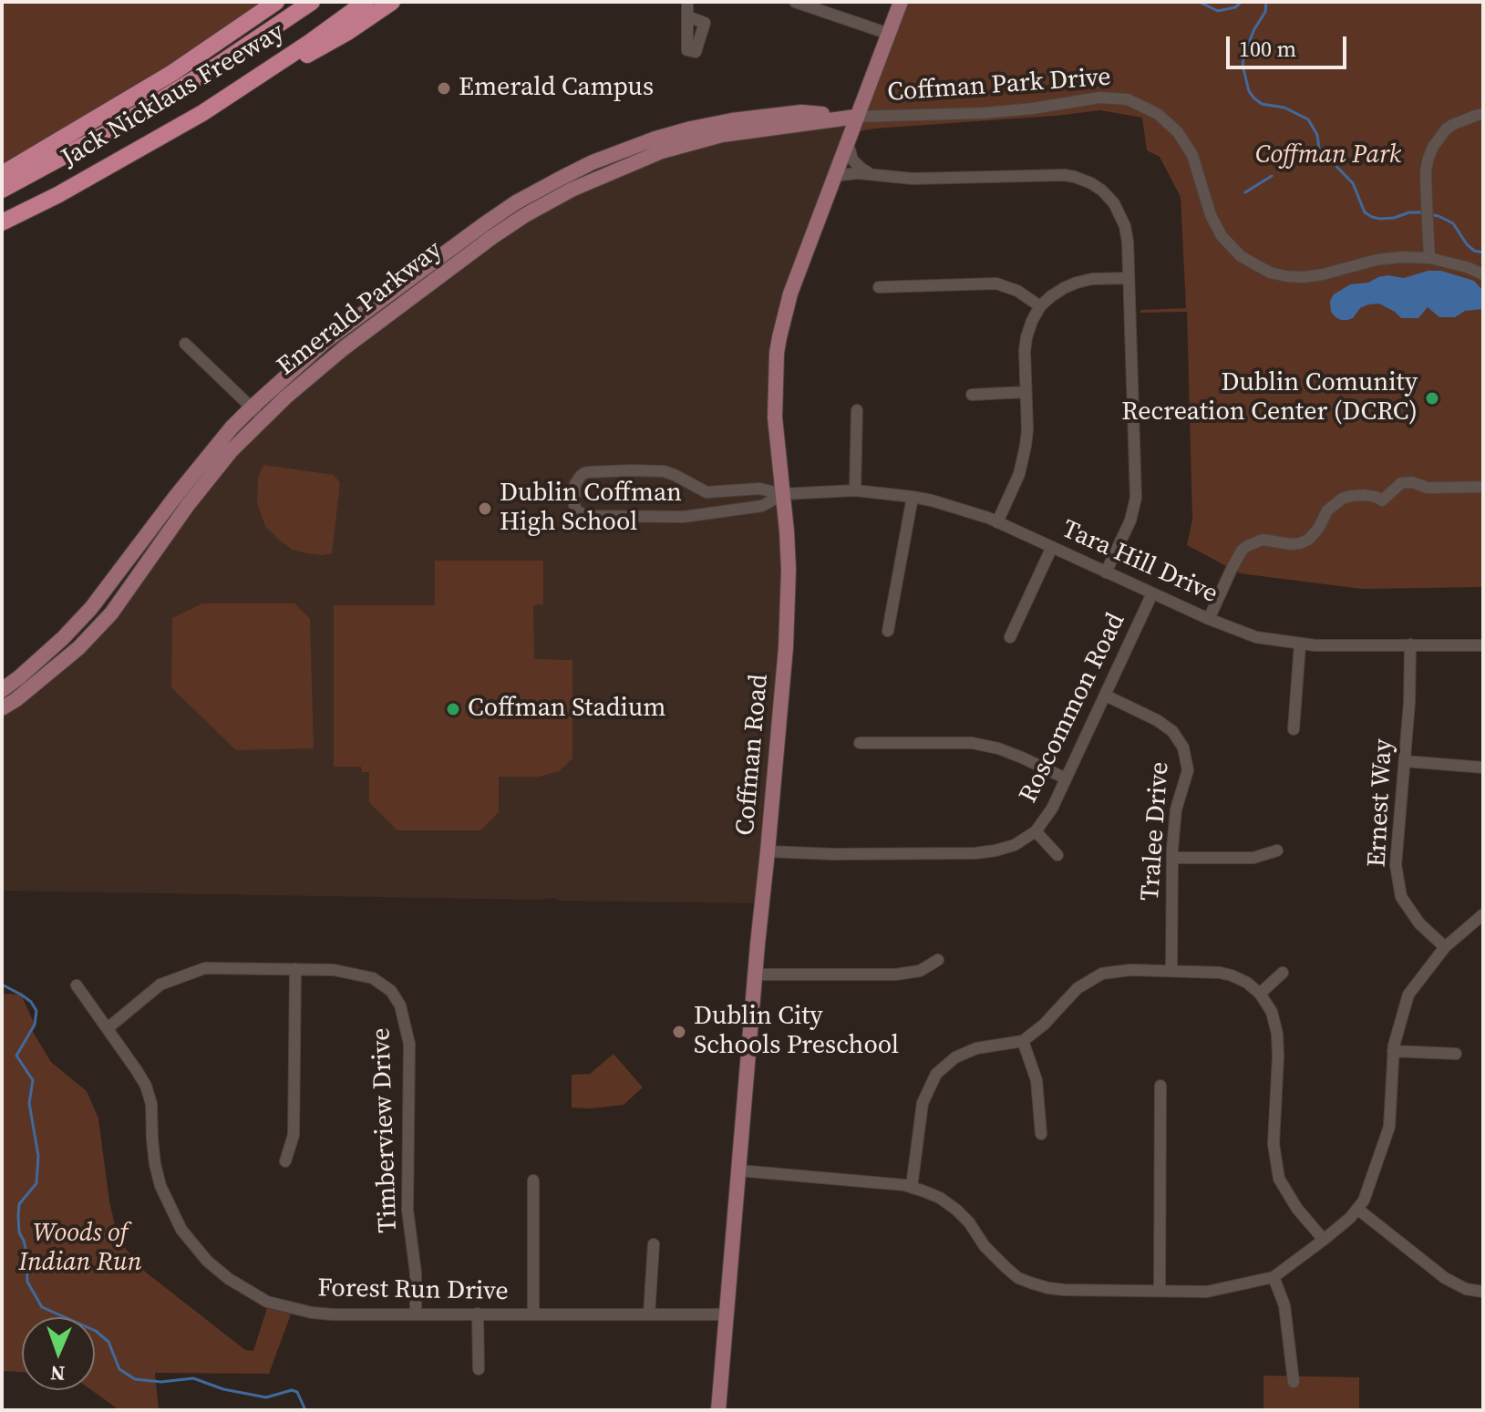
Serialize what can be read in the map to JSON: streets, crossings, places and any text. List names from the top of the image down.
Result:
{
  "streets": {
    "highway": ["Jack Nicklaus Freeway"],
    "main road": ["Emerald Parkway", "Coffman Road"],
    "street": [
      "Coffman Park Drive",
      "Tara Hill Drive",
      "Roscommon Road",
      "Ernest Way",
      "Tralee Drive",
      "Timberview Drive",
      "Forest Run Drive"
    ]
  },
  "crossings": [
    ["Coffman Park Drive", "Emerald Parkway"],
    ["Coffman Park Drive", "Coffman Road"],
    ["Emerald Parkway", "Coffman Road"],
    ["Tara Hill Drive", "Roscommon Road"],
    ["Tara Hill Drive", "Coffman Road"],
    ["Tara Hill Drive", "Ernest Way"],
    ["Roscommon Road", "Coffman Road"],
    ["Roscommon Road", "Tralee Drive"],
    ["Coffman Road", "Forest Run Drive"],
    ["Timberview Drive", "Forest Run Drive"]
  ],
  "parks": ["Coffman Park", "Woods of Indian Run"],
  "places": [
    "Emerald Campus",
    "Dublin Comunity Recreation Center (DCRC)",
    "Dublin Coffman High School",
    "Coffman Stadium",
    "Dublin City Schools Preschool"
  ],
  "scale_bar": "100 m",
  "north": "bottom"
}
